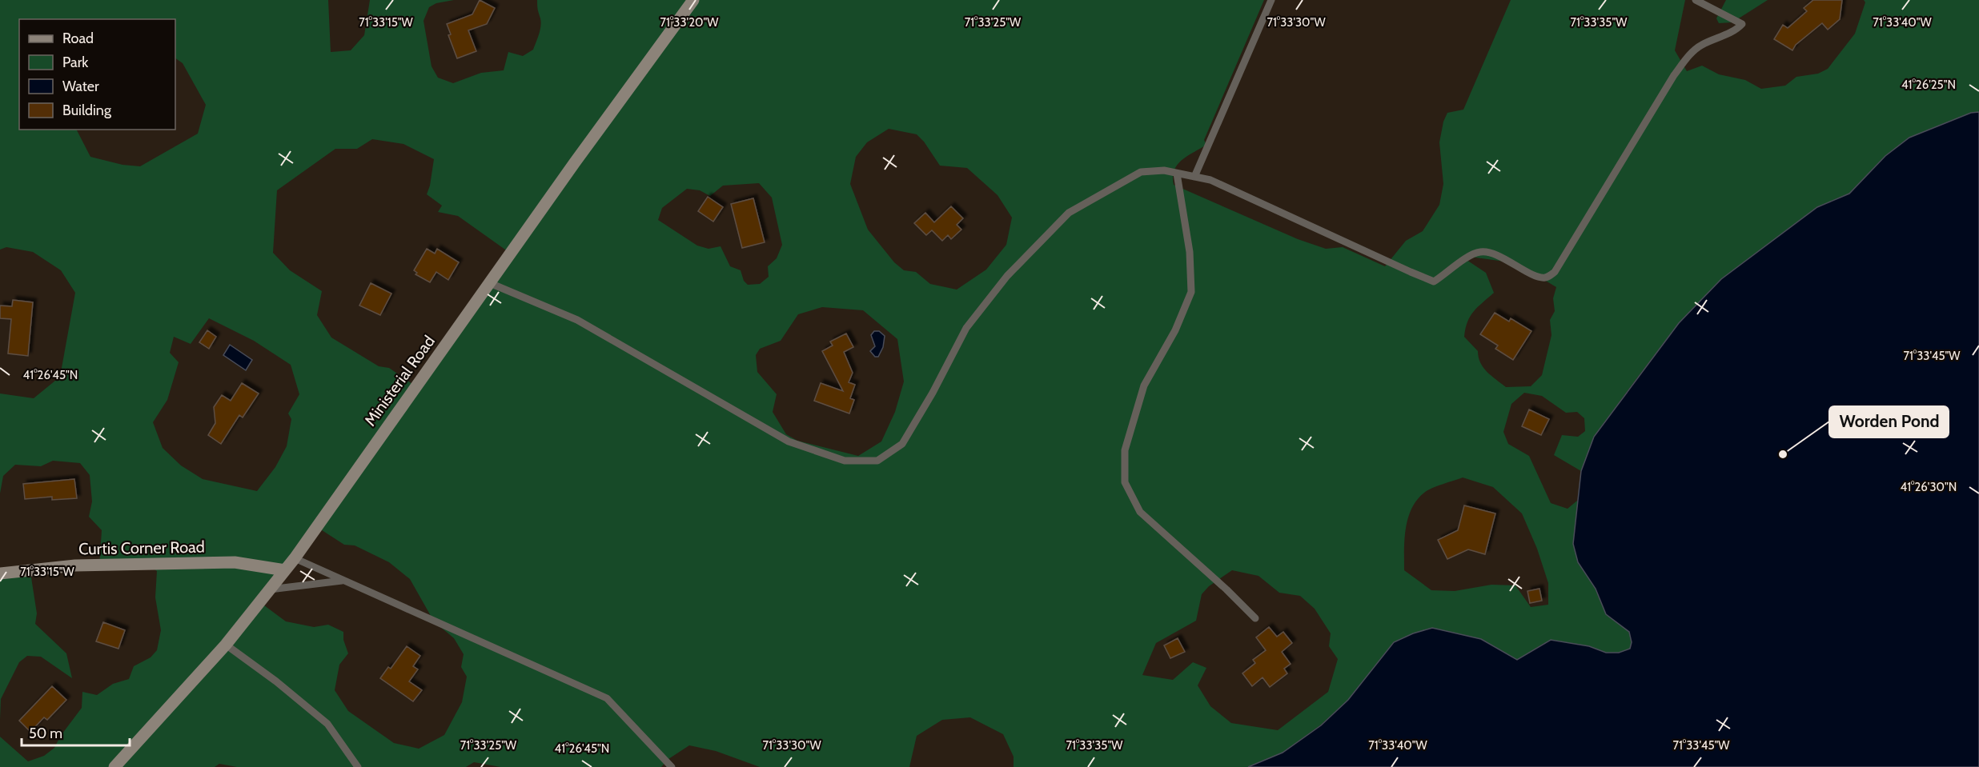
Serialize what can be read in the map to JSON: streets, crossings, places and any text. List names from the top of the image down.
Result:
{
  "streets": {
    "main road": ["Ministerial Road", "Curtis Corner Road"]
  },
  "crossings": [
    ["Ministerial Road", "Curtis Corner Road"]
  ],
  "places": ["Worden Pond"],
  "legend": [
    "Road",
    "Park",
    "Water",
    "Building"
  ],
  "scale_bar": "50 m",
  "coordinates": [
    "71°33'15\"W",
    "71°33'20\"W",
    "71°33'25\"W",
    "71°33'30\"W",
    "71°33'35\"W",
    "71°33'40\"W",
    "41°26'25\"N",
    "71°33'45\"W",
    "41°26'45\"N",
    "41°26'30\"N"
  ]
}
